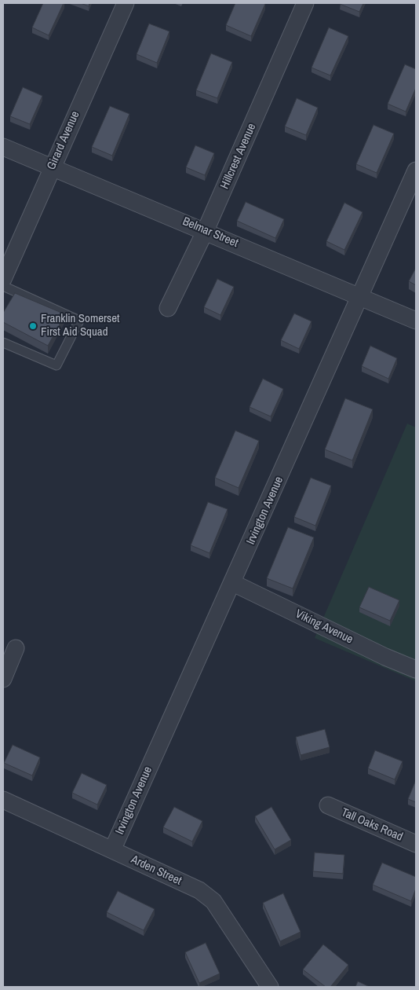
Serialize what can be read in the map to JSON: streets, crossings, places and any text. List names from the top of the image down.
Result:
{
  "streets": {
    "street": [
      "Girard Avenue",
      "Hillcrest Avenue",
      "Belmar Street",
      "Irvington Avenue",
      "Viking Avenue",
      "Tall Oaks Road",
      "Arden Street"
    ]
  },
  "crossings": [
    ["Girard Avenue", "Belmar Street"],
    ["Hillcrest Avenue", "Belmar Street"],
    ["Belmar Street", "Irvington Avenue"],
    ["Irvington Avenue", "Viking Avenue"],
    ["Irvington Avenue", "Arden Street"]
  ],
  "places": ["Franklin Somerset First Aid Squad"]
}
